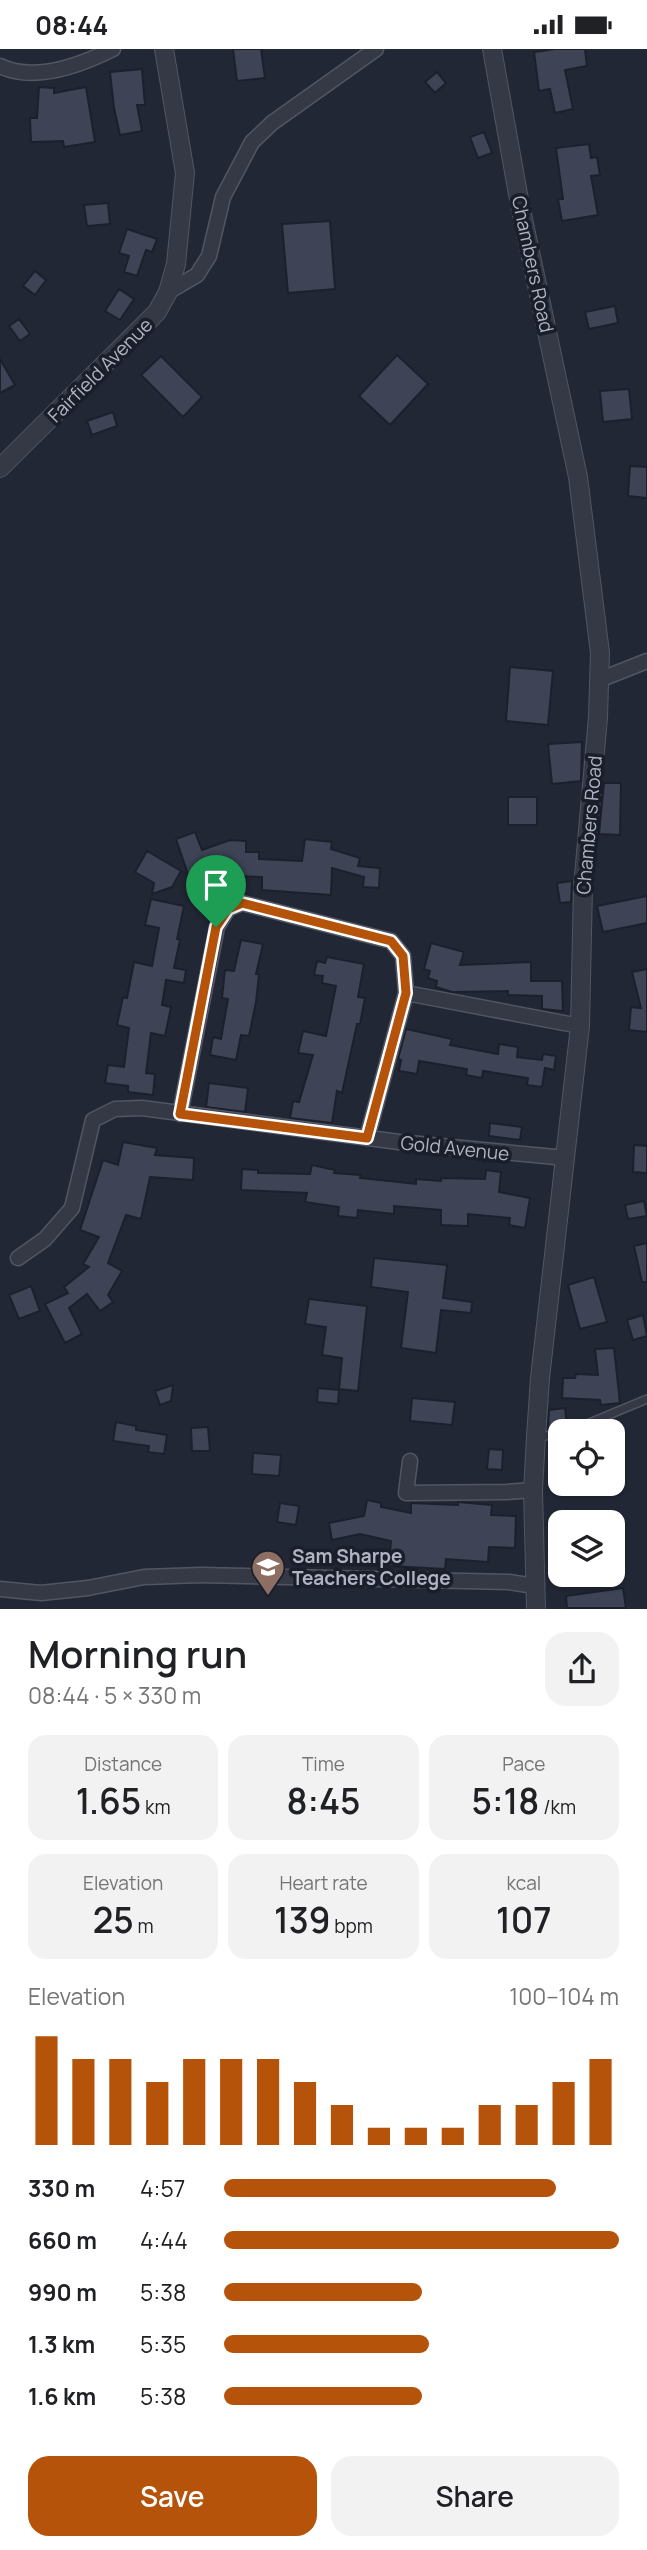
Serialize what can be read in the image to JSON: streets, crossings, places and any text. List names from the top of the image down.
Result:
{
  "streets": {
    "street": ["Chambers Road", "Fairfield Avenue", "Gold Avenue"]
  },
  "crossings": [
    ["Chambers Road", "Gold Avenue"]
  ],
  "places": {
    "school or university": ["Sam Sharpe Teachers College"]
  },
  "page": {
    "status": "08:44",
    "heading": ["Morning run", "08:44 · 5 × 330 m"],
    "stats": [
      ["Distance", "1.65 km"],
      ["Time", "8:45"],
      ["Pace", "5:18 /km"],
      ["Elevation", "25 m"],
      ["Heart rate", "139 bpm"],
      ["kcal", "107"]
    ],
    "chart": ["Elevation", "100–104 m"],
    "list": [
      {
        "name": "330 m",
        "note": "4:57"
      },
      {
        "name": "660 m",
        "note": "4:44"
      },
      {
        "name": "990 m",
        "note": "5:38"
      },
      {
        "name": "1.3 km",
        "note": "5:35"
      },
      {
        "name": "1.6 km",
        "note": "5:38"
      }
    ],
    "buttons": ["Save", "Share"]
  }
}
